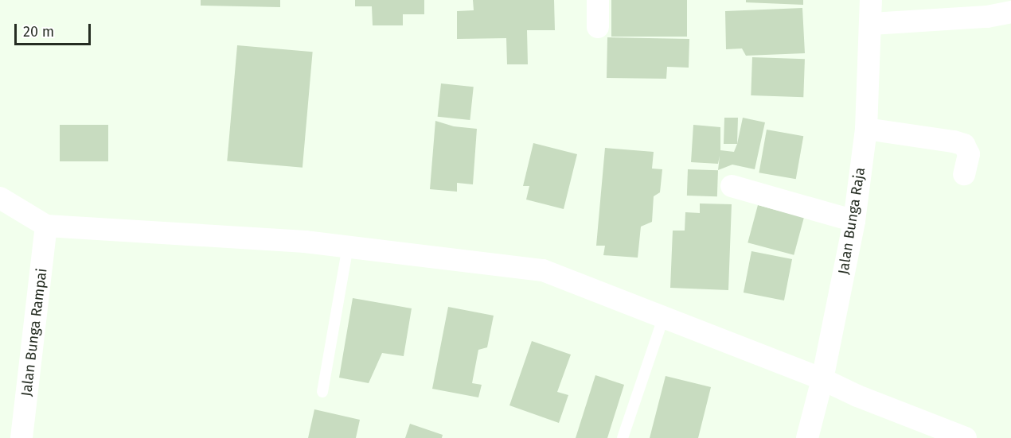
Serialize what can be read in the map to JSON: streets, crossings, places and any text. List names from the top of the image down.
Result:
{
  "streets": {
    "street": ["Jalan Bunga Raja", "Jalan Bunga Rampai"]
  },
  "scale_bar": "20 m"
}
